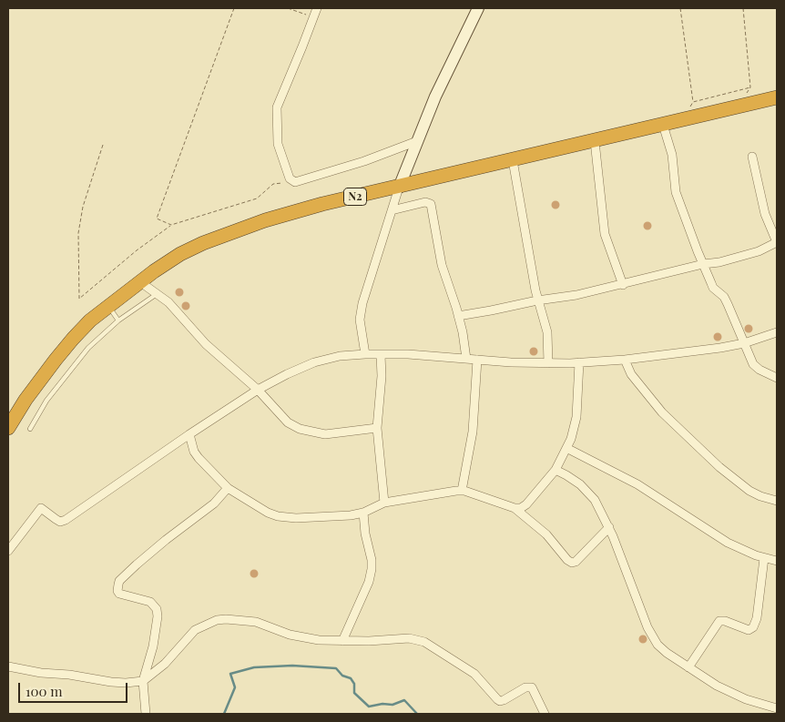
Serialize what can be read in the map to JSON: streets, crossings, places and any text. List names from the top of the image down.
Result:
{
  "streets": {
    "highway": ["N2"]
  },
  "scale_bar": "100 m"
}
